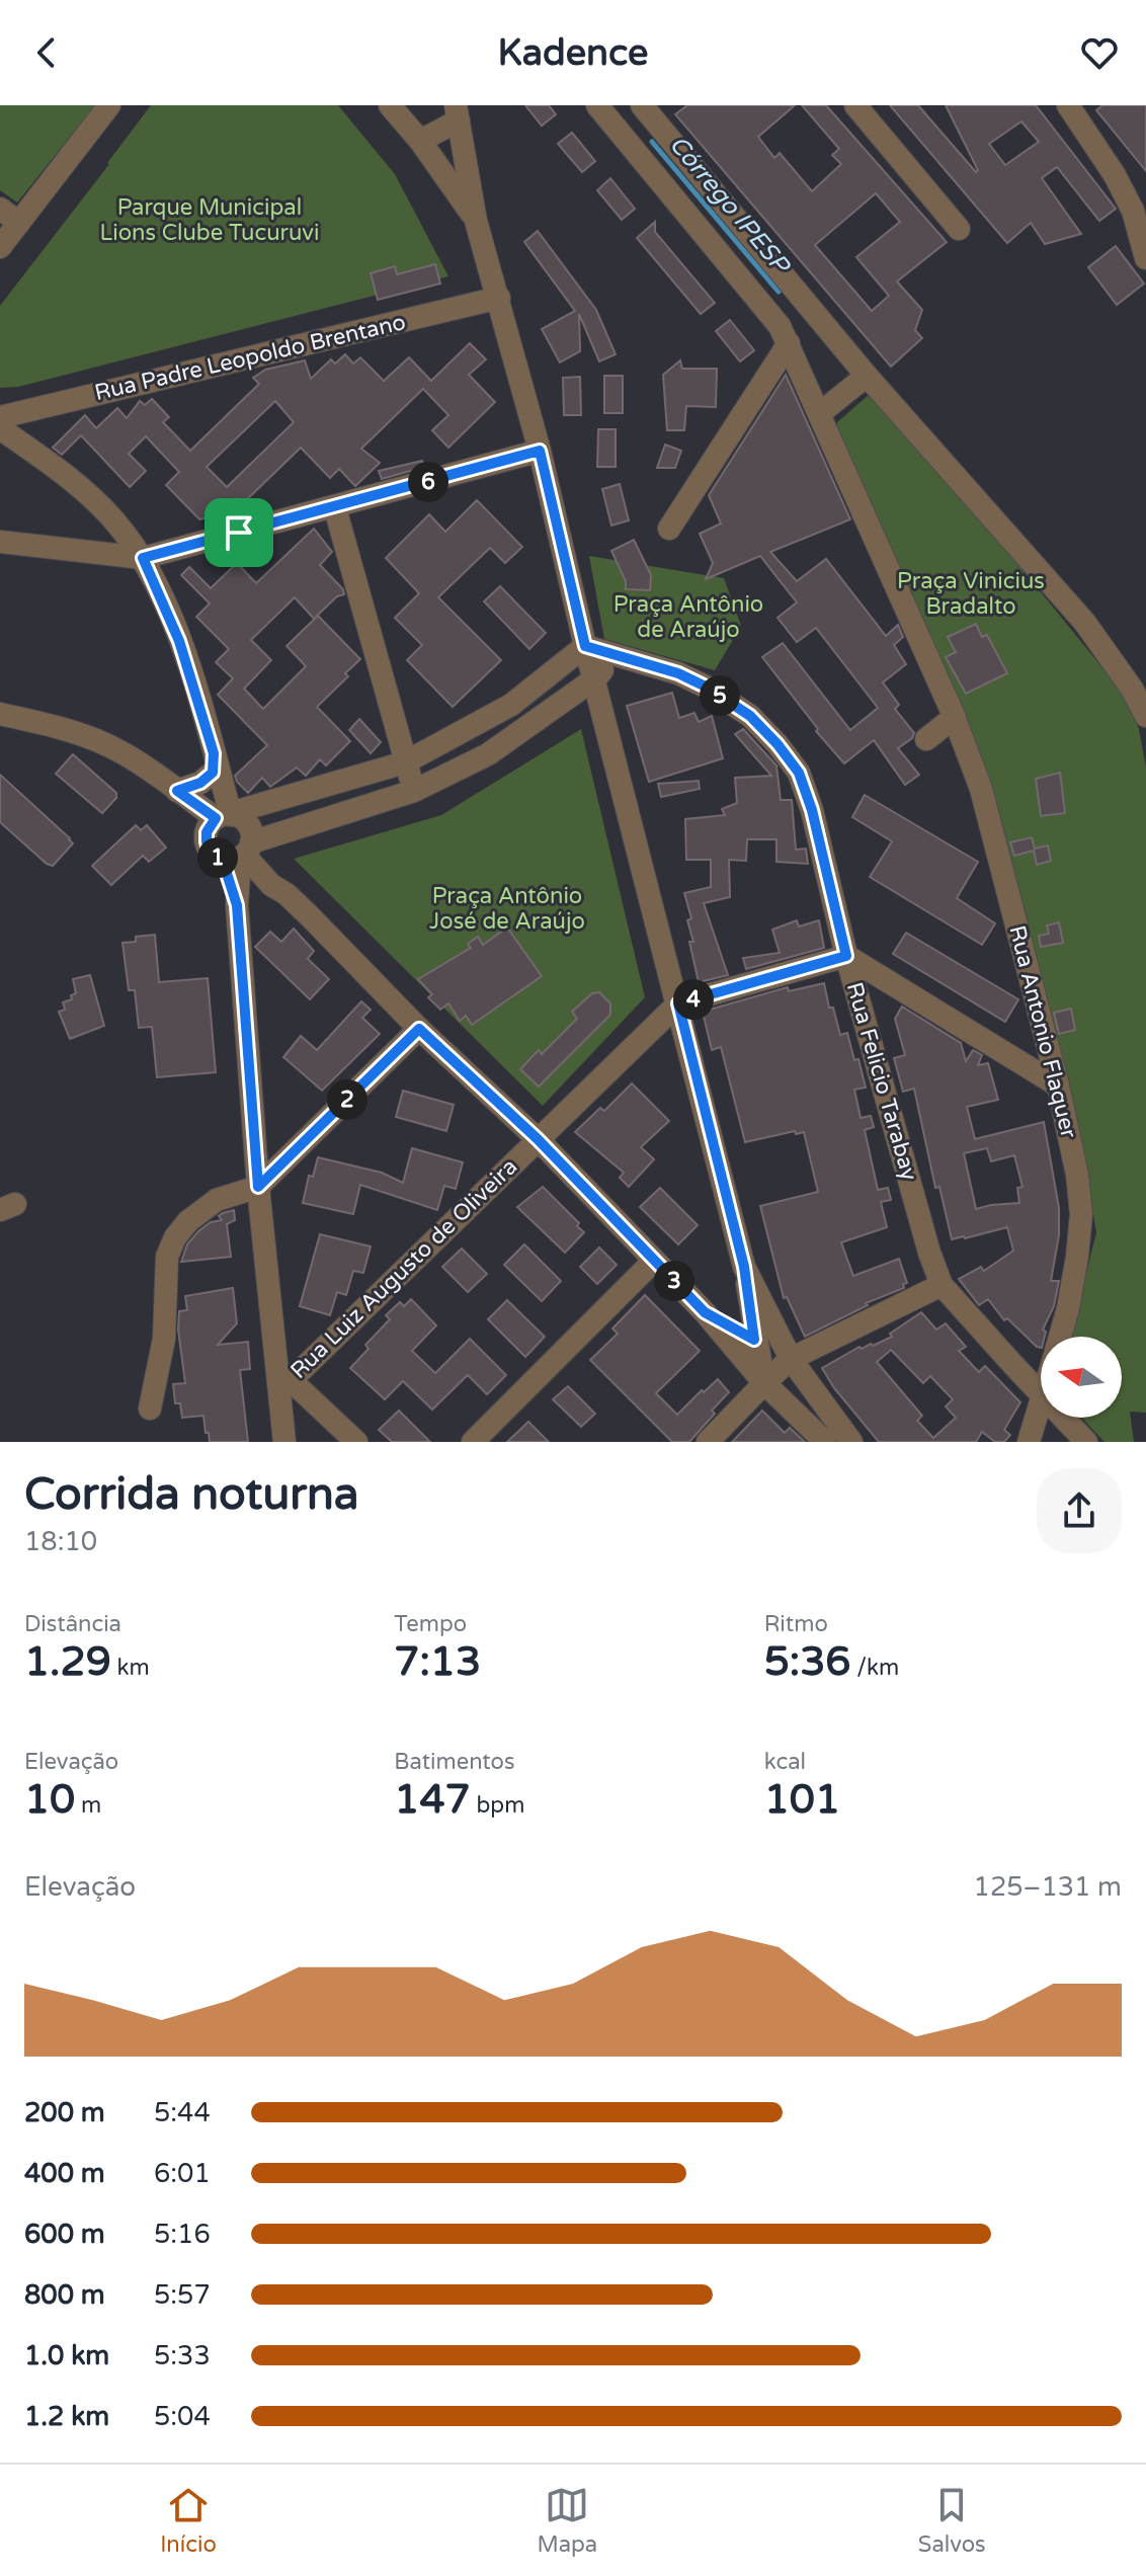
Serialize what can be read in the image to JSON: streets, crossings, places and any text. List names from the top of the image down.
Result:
{
  "streets": {
    "street": [
      "Rua Padre Leopoldo Brentano",
      "Rua Antonio Flaquer",
      "Rua Felicio Tarabay",
      "Rua Luiz Augusto de Oliveira"
    ]
  },
  "crossings": [
    ["Rua Felicio Tarabay", "Rua Luiz Augusto de Oliveira"]
  ],
  "water": ["Córrego IPESP"],
  "parks": [
    "Parque Municipal Lions Clube Tucuruvi",
    "Praça Vinicius Bradalto",
    "Praça Antônio de Araújo",
    "Praça Antônio José de Araújo"
  ],
  "north": "left",
  "page": {
    "header": "Kadence",
    "pins": [
      "6",
      "5",
      "1",
      "4",
      "2",
      "3"
    ],
    "heading": ["Corrida noturna", "18:10"],
    "stats": [
      ["Distância", "1.29 km"],
      ["Tempo", "7:13"],
      ["Ritmo", "5:36 /km"],
      ["Elevação", "10 m"],
      ["Batimentos", "147 bpm"],
      ["kcal", "101"]
    ],
    "chart": ["Elevação", "125–131 m"],
    "list": [
      {
        "name": "200 m",
        "note": "5:44"
      },
      {
        "name": "400 m",
        "note": "6:01"
      },
      {
        "name": "600 m",
        "note": "5:16"
      },
      {
        "name": "800 m",
        "note": "5:57"
      },
      {
        "name": "1.0 km",
        "note": "5:33"
      },
      {
        "name": "1.2 km",
        "note": "5:04"
      }
    ],
    "tabs": ["Início", "Mapa", "Salvos"]
  }
}
